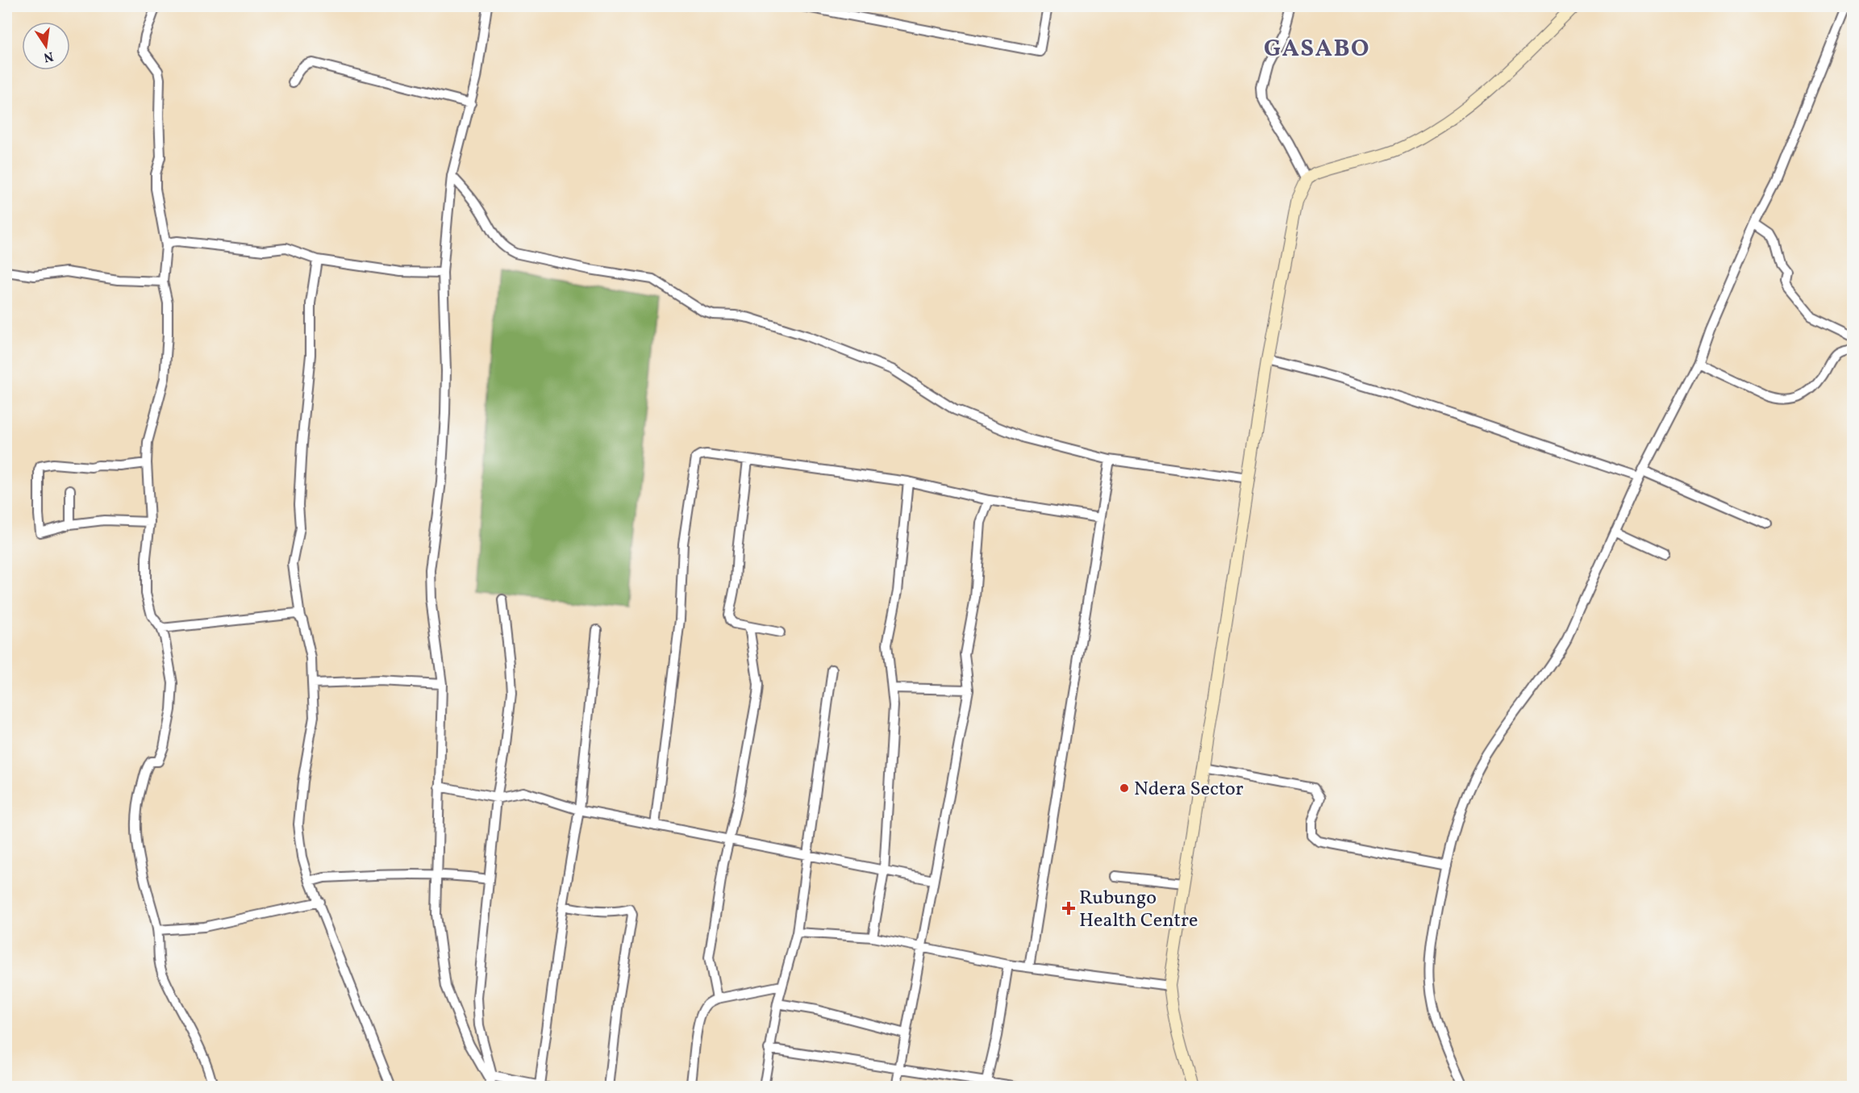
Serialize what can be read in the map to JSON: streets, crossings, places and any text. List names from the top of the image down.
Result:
{
  "districts": ["GASABO"],
  "places": {
    "other": ["Ndera Sector"],
    "health": ["Rubungo Health Centre"]
  },
  "north": "bottom"
}
